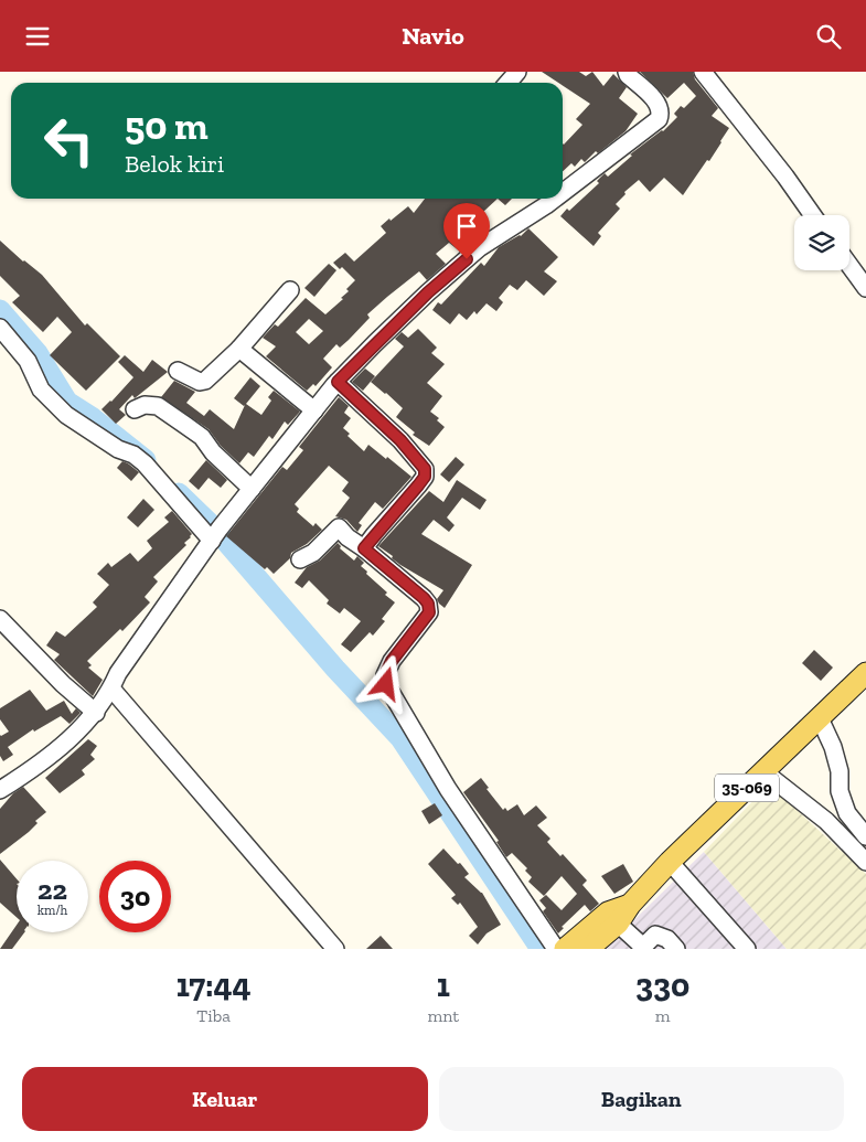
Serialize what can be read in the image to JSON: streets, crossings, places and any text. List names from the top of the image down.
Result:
{
  "streets": {
    "main road": ["35-069"]
  },
  "page": {
    "header": "Navio",
    "turn": ["50 m", "Belok kiri"],
    "speed": "22 km/h",
    "limit": "30",
    "eta": [
      "17:44",
      "Tiba",
      "1",
      "mnt",
      "330",
      "m"
    ],
    "buttons": ["Keluar", "Bagikan"]
  }
}
